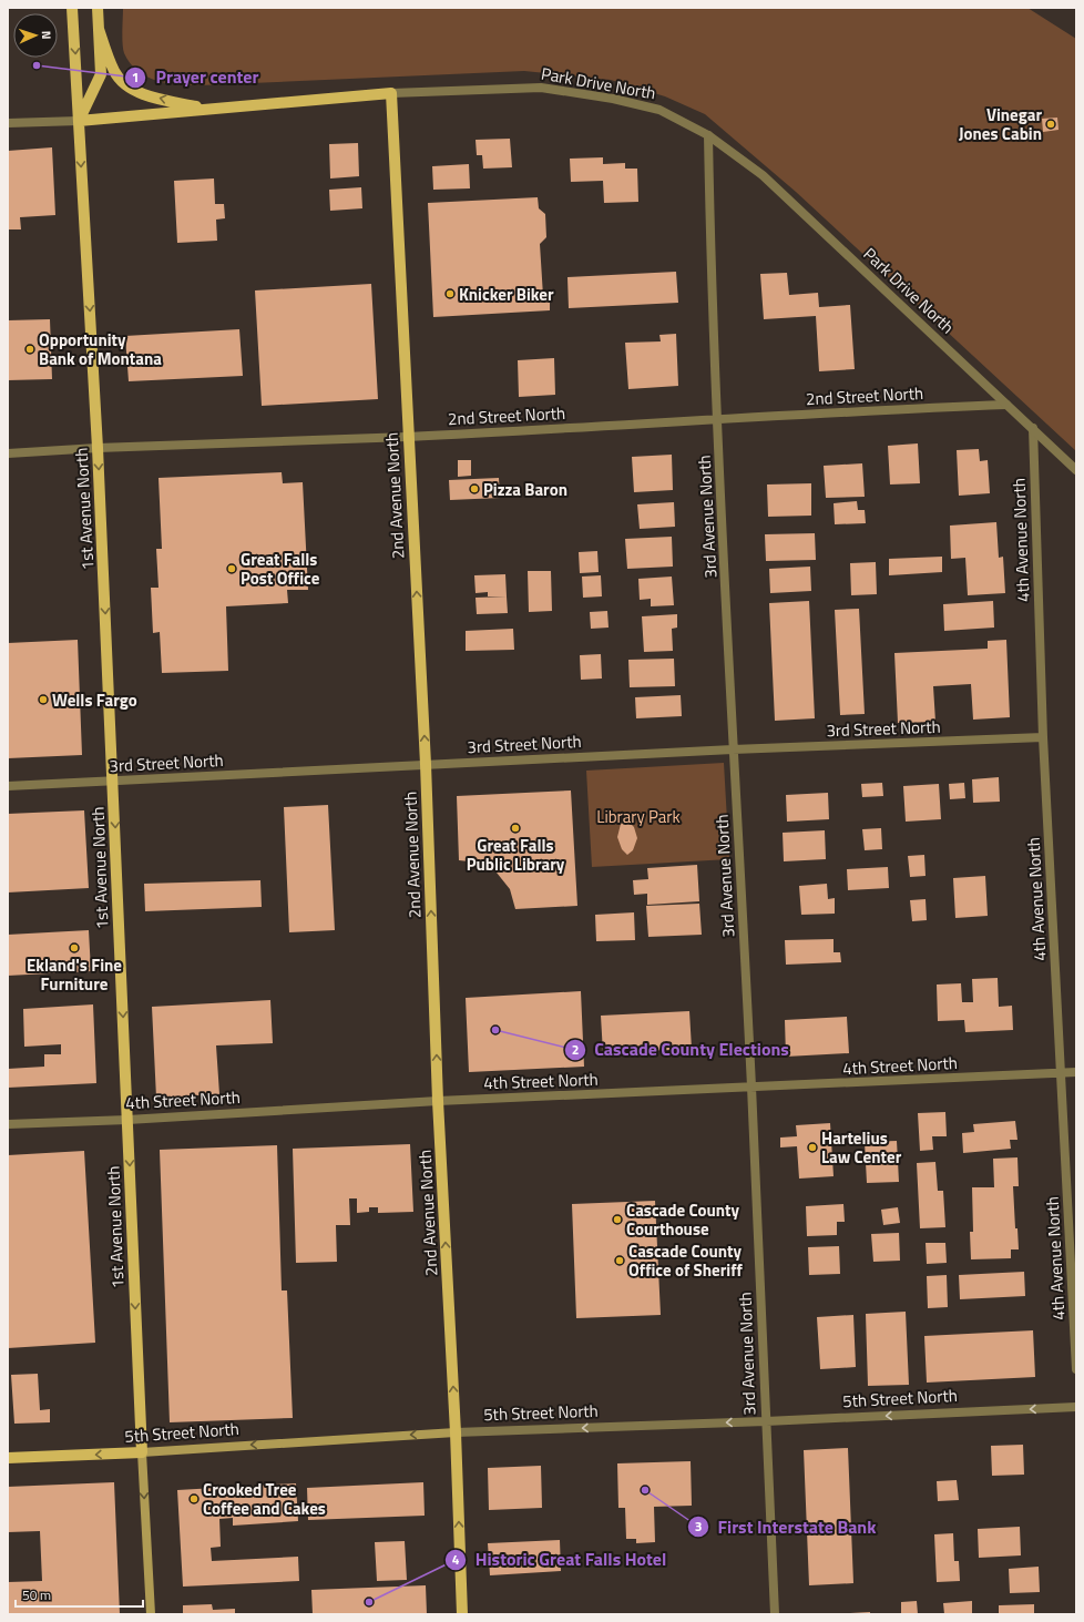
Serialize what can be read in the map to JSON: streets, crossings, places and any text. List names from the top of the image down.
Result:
{
  "streets": {
    "main road": [
      "Park Drive North",
      "2nd Avenue North",
      "1st Avenue North",
      "5th Street North"
    ],
    "street": [
      "2nd Street North",
      "3rd Avenue North",
      "4th Avenue North",
      "3rd Street North",
      "4th Street North"
    ]
  },
  "crossings": [
    ["Park Drive North", "2nd Street North"],
    ["Park Drive North", "2nd Avenue North"],
    ["Park Drive North", "1st Avenue North"],
    ["Park Drive North", "3rd Avenue North"],
    ["Park Drive North", "4th Avenue North"],
    ["2nd Street North", "2nd Avenue North"],
    ["2nd Street North", "1st Avenue North"],
    ["2nd Street North", "3rd Avenue North"],
    ["2nd Avenue North", "3rd Street North"],
    ["2nd Avenue North", "4th Street North"],
    ["2nd Avenue North", "5th Street North"],
    ["1st Avenue North", "3rd Street North"],
    ["1st Avenue North", "4th Street North"],
    ["1st Avenue North", "5th Street North"],
    ["3rd Avenue North", "3rd Street North"],
    ["3rd Avenue North", "4th Street North"],
    ["3rd Avenue North", "5th Street North"],
    ["4th Avenue North", "3rd Street North"],
    ["4th Avenue North", "4th Street North"]
  ],
  "one_way": ["2nd Avenue North", "1st Avenue North", "5th Street North"],
  "parks": ["Library Park"],
  "places": [
    "Prayer center",
    "Vinegar Jones Cabin",
    "Knicker Biker",
    "Opportunity Bank of Montana",
    "Pizza Baron",
    "Great Falls Post Office",
    "Wells Fargo",
    "Great Falls Public Library",
    "Ekland's Fine Furniture",
    "Cascade County Elections",
    "Hartelius Law Center",
    "Cascade County Courthouse",
    "Cascade County Office of Sheriff",
    "First Interstate Bank",
    "Crooked Tree Coffee and Cakes",
    "Historic Great Falls Hotel"
  ],
  "scale_bar": "50 m",
  "north": "right"
}
